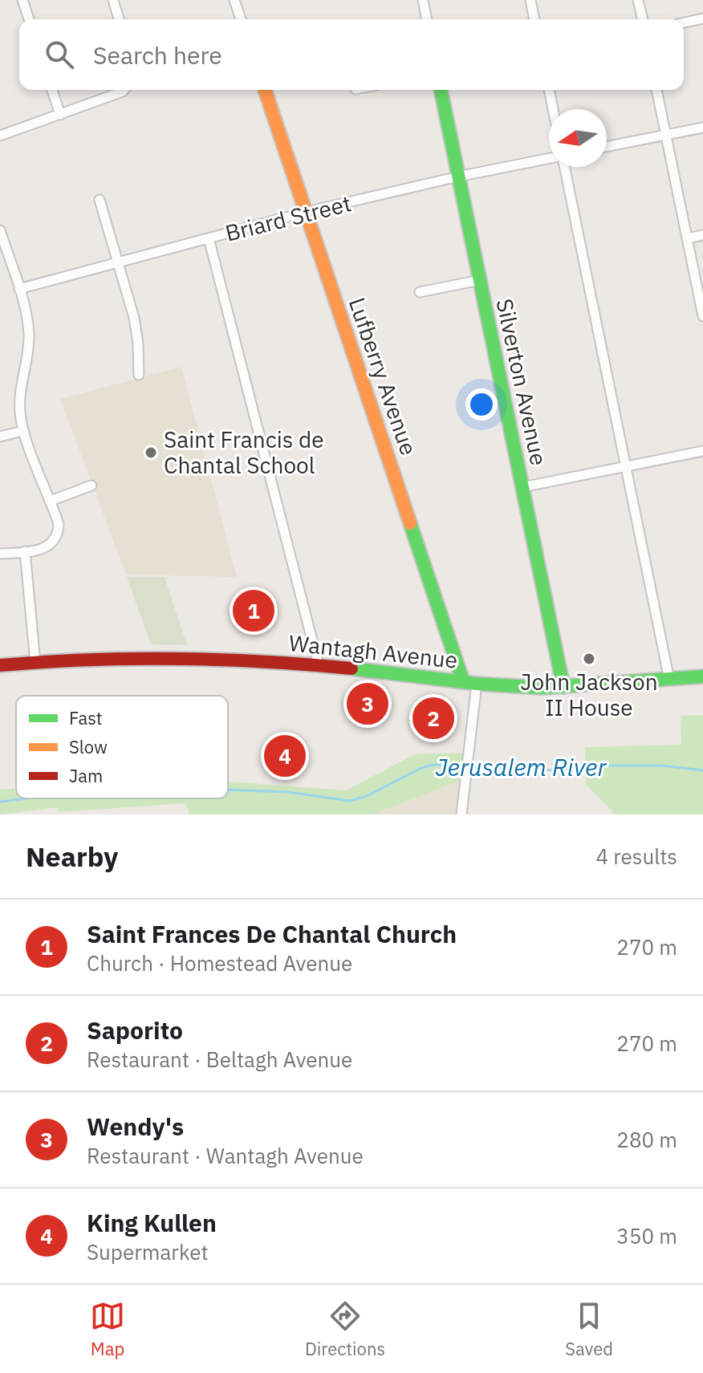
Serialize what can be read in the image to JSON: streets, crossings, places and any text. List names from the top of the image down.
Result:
{
  "streets": {
    "street": [
      "Briard Street",
      "Lufberry Avenue",
      "Silverton Avenue",
      "Wantagh Avenue"
    ]
  },
  "crossings": [
    ["Briard Street", "Lufberry Avenue"],
    ["Briard Street", "Silverton Avenue"],
    ["Lufberry Avenue", "Wantagh Avenue"],
    ["Silverton Avenue", "Wantagh Avenue"]
  ],
  "water": ["Jerusalem River"],
  "places": ["Saint Francis de Chantal School", "John Jackson II House"],
  "legend": ["Fast", "Slow", "Jam"],
  "north": "left",
  "page": {
    "search": "Search here",
    "pins": [
      "1",
      "3",
      "2",
      "4"
    ],
    "heading": ["Nearby", "4 results"],
    "list": [
      {
        "mark": "1",
        "name": "Saint Frances De Chantal Church",
        "note": "Church · Homestead Avenue",
        "value": "270 m"
      },
      {
        "mark": "2",
        "name": "Saporito",
        "note": "Restaurant · Beltagh Avenue",
        "value": "270 m"
      },
      {
        "mark": "3",
        "name": "Wendy's",
        "note": "Restaurant · Wantagh Avenue",
        "value": "280 m"
      },
      {
        "mark": "4",
        "name": "King Kullen",
        "note": "Supermarket",
        "value": "350 m"
      }
    ],
    "nav": ["Map", "Directions", "Saved"]
  }
}
